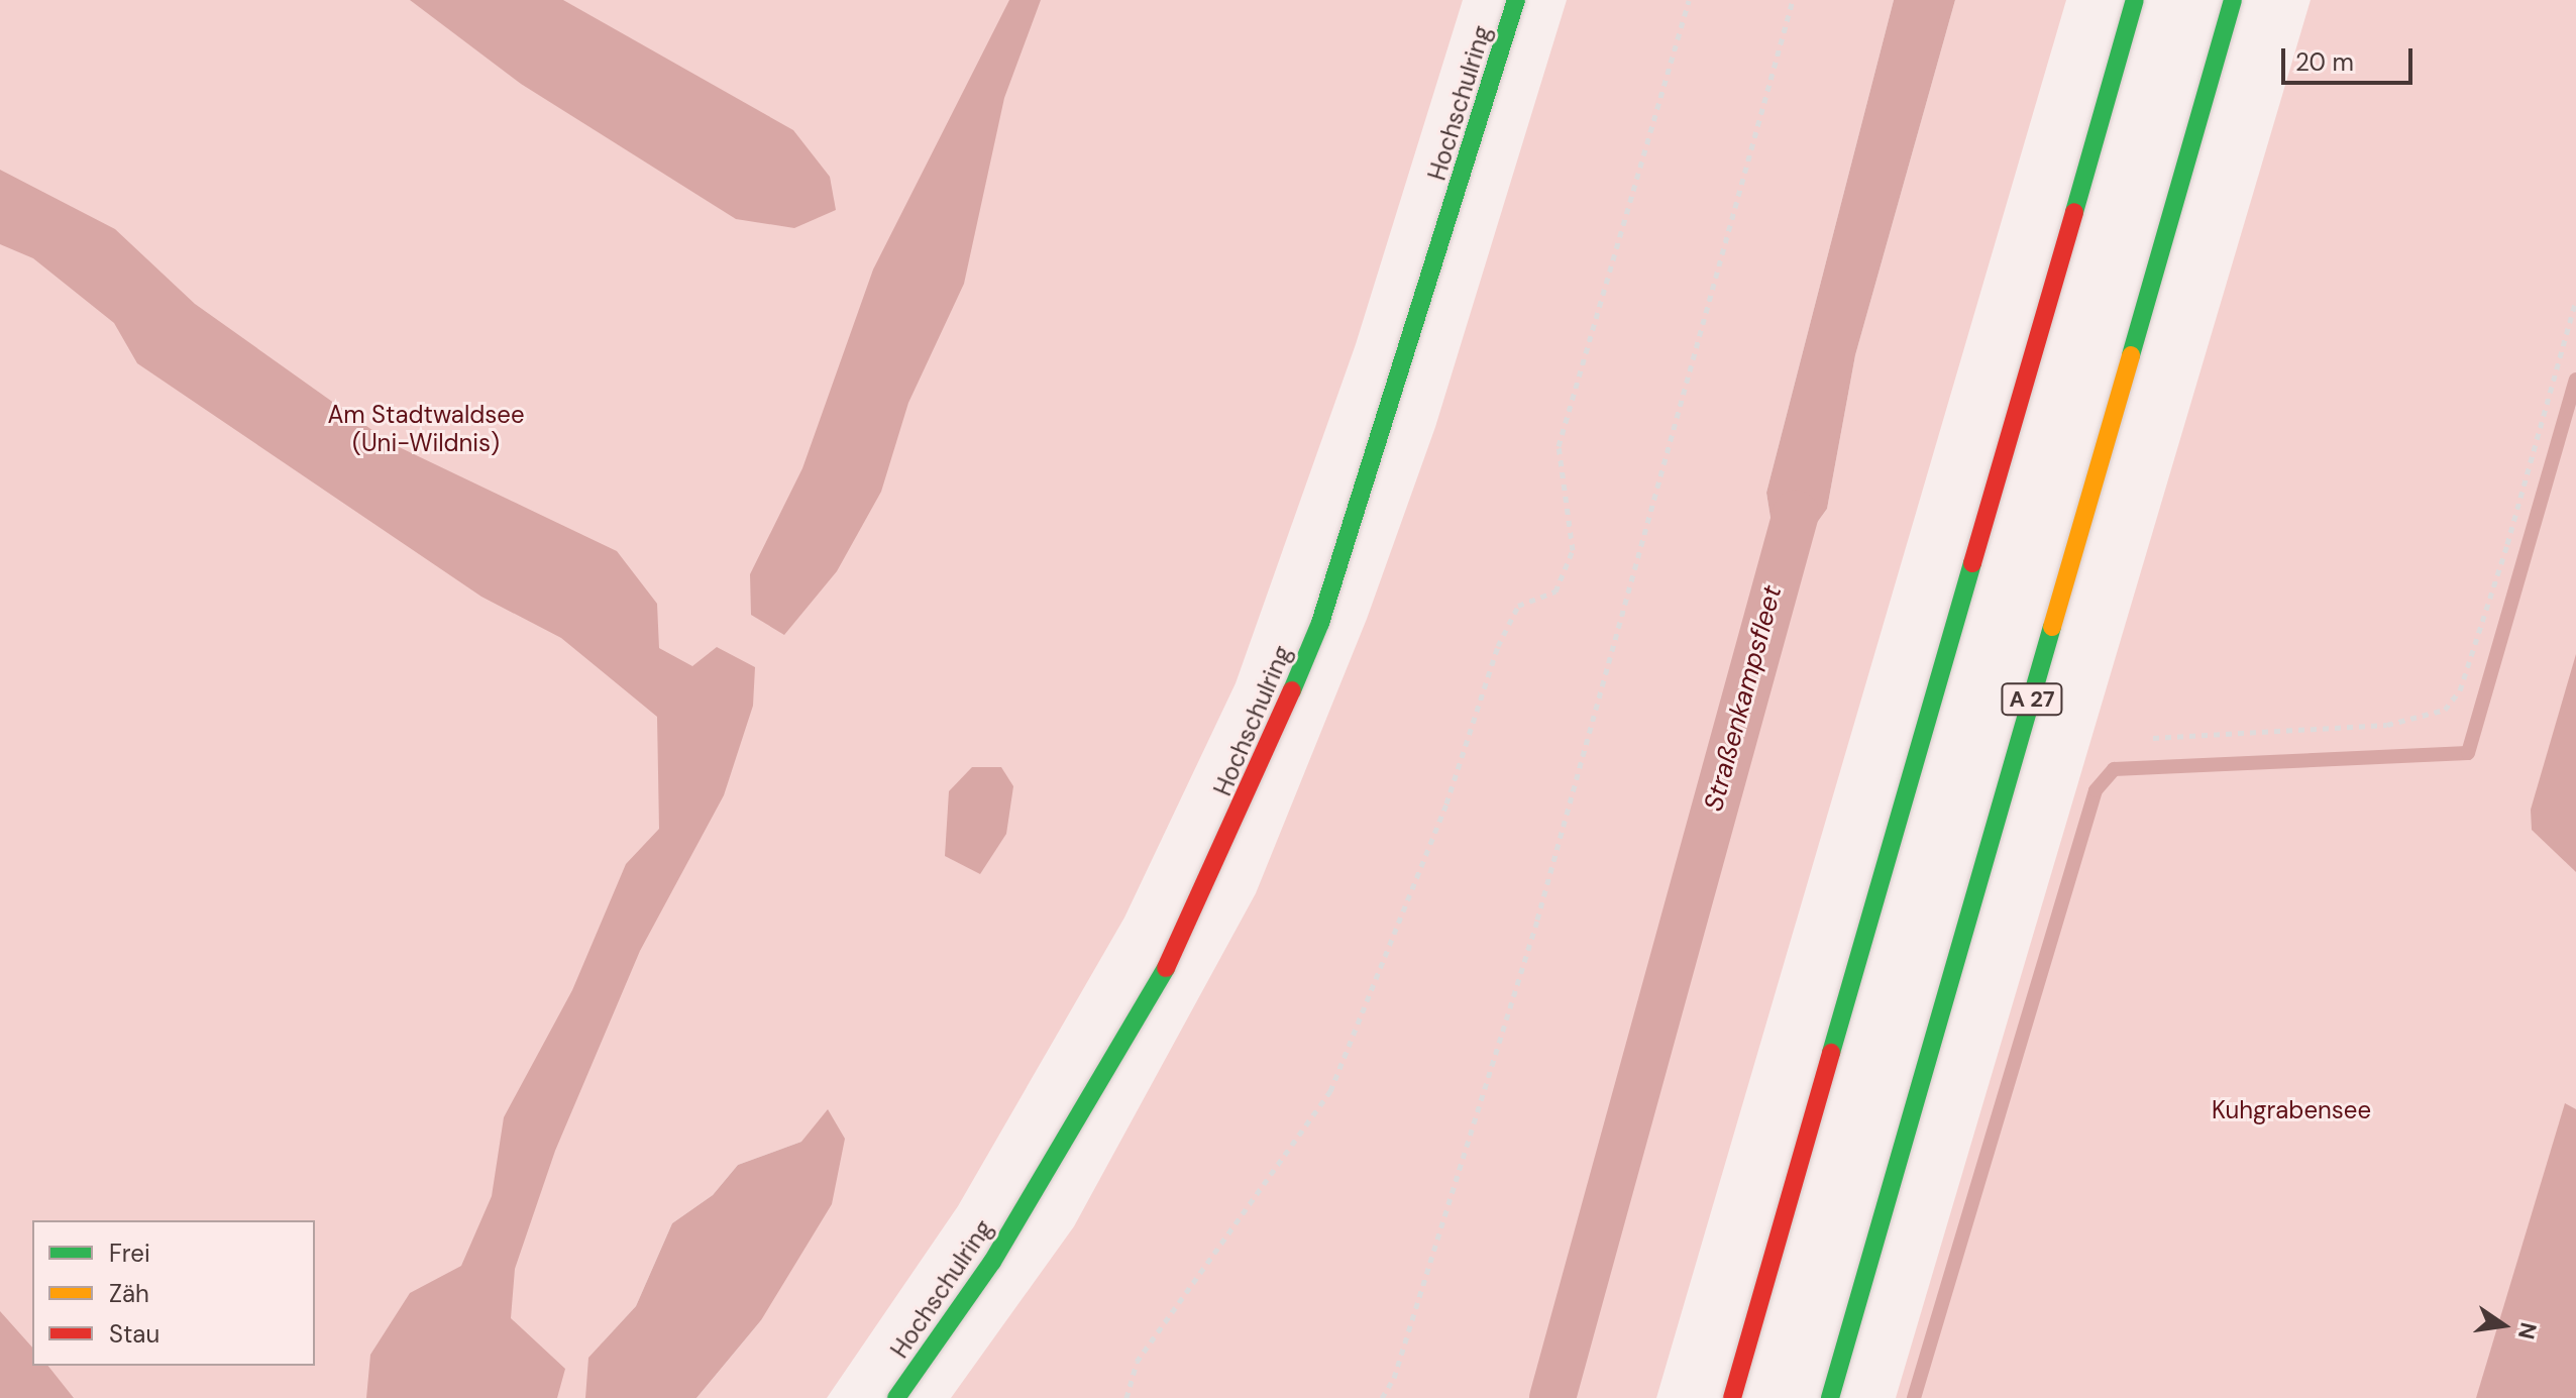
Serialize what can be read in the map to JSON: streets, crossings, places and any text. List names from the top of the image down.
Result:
{
  "streets": {
    "main road": ["Hochschulring", "A 27"]
  },
  "water": ["Straßenkampsfleet"],
  "parks": ["Am Stadtwaldsee (Uni-Wildnis)", "Kuhgrabensee"],
  "legend": ["Frei", "Zäh", "Stau"],
  "scale_bar": "20 m",
  "north": "right"
}
